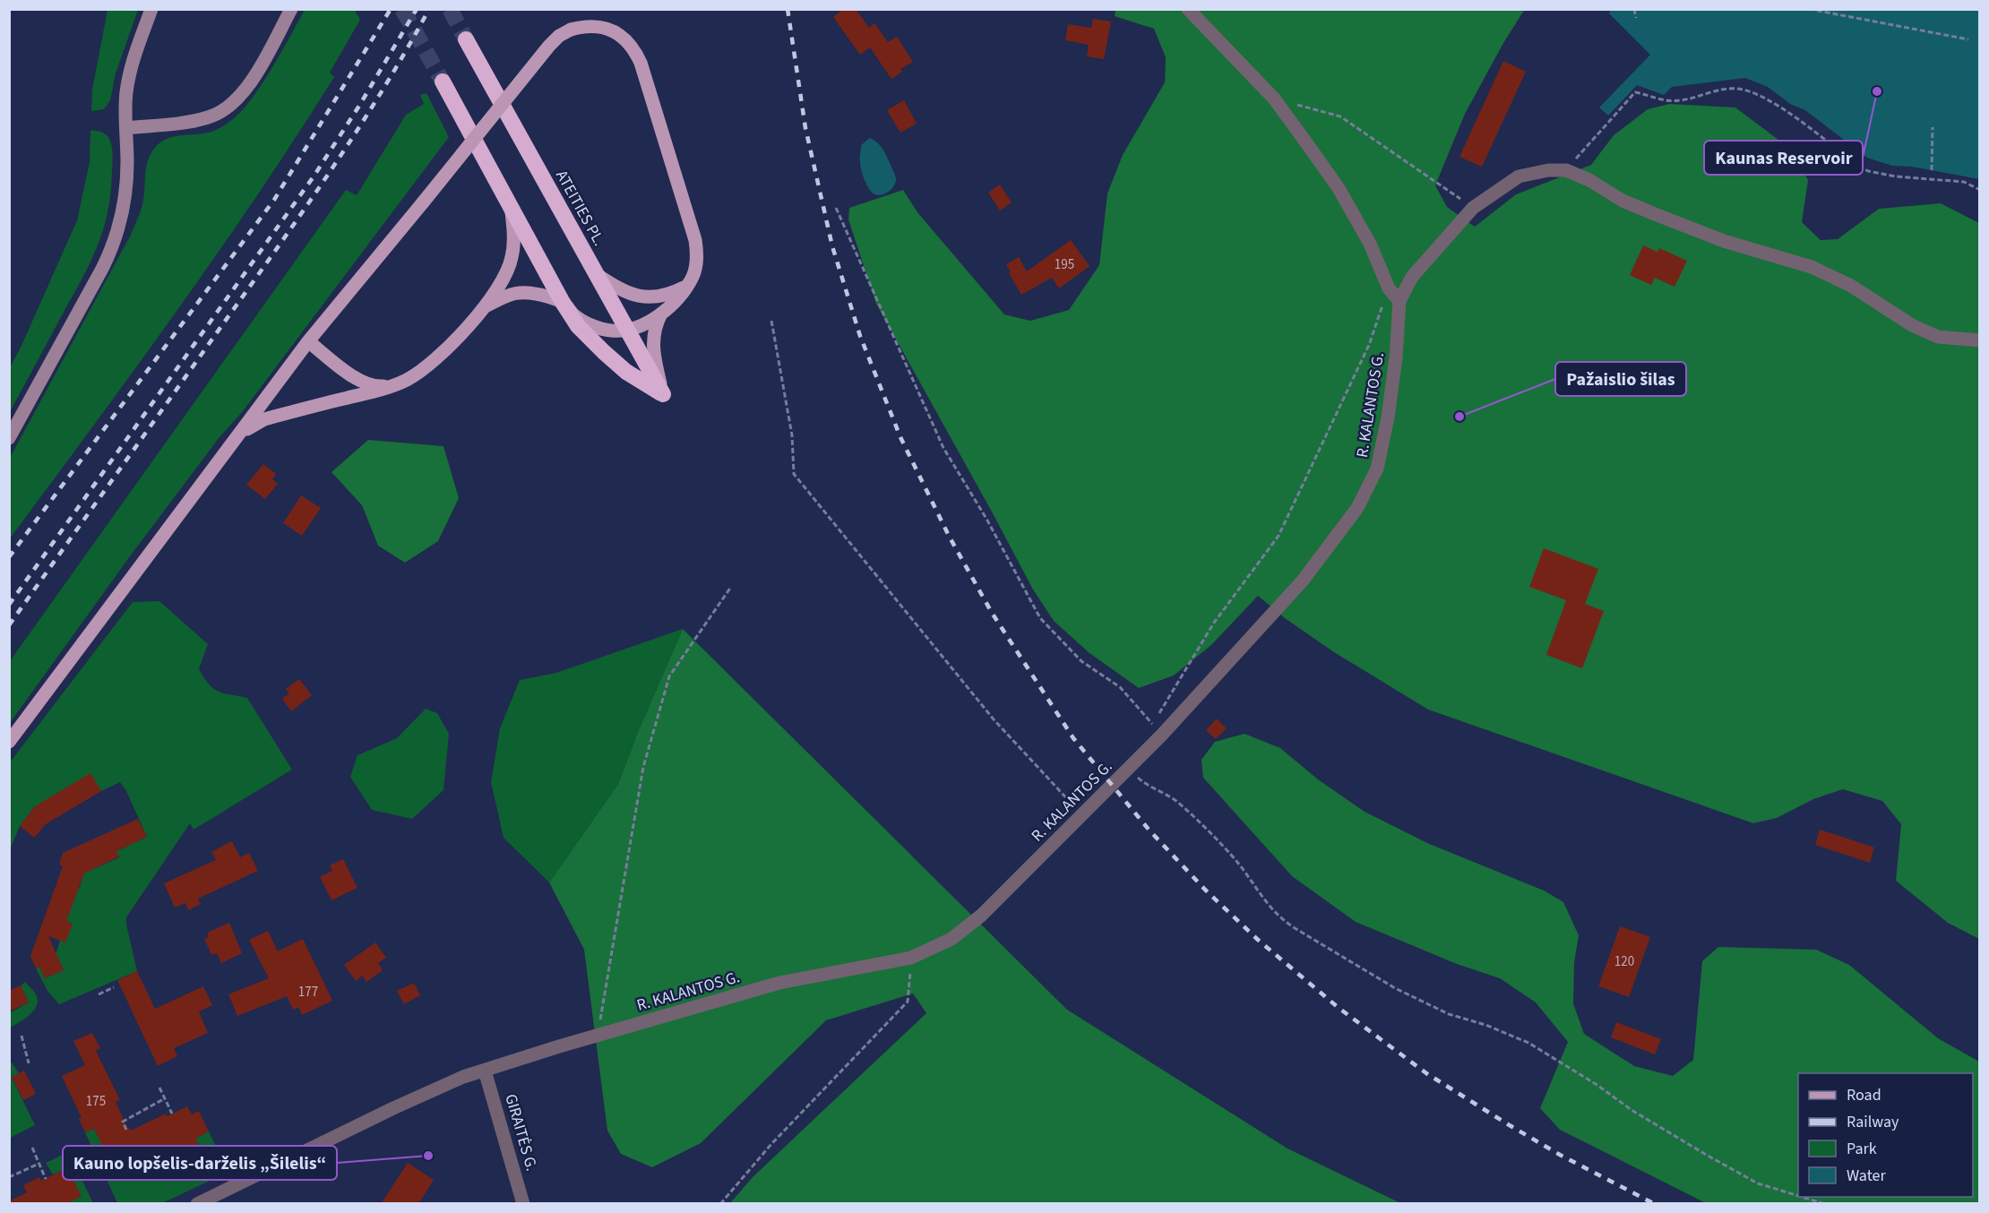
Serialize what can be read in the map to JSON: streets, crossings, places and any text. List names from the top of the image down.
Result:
{
  "streets": {
    "highway": ["ATEITIES PL."],
    "street": ["R. KALANTOS G.", "GIRAITĖS G."]
  },
  "crossings": [
    ["R. KALANTOS G.", "GIRAITĖS G."]
  ],
  "places": ["Kaunas Reservoir", "Pažaislio šilas", "Kauno lopšelis-darželis „Šilelis“"],
  "house_numbers": [
    "195",
    "120",
    "177",
    "175"
  ],
  "legend": [
    "Road",
    "Railway",
    "Park",
    "Water"
  ]
}
